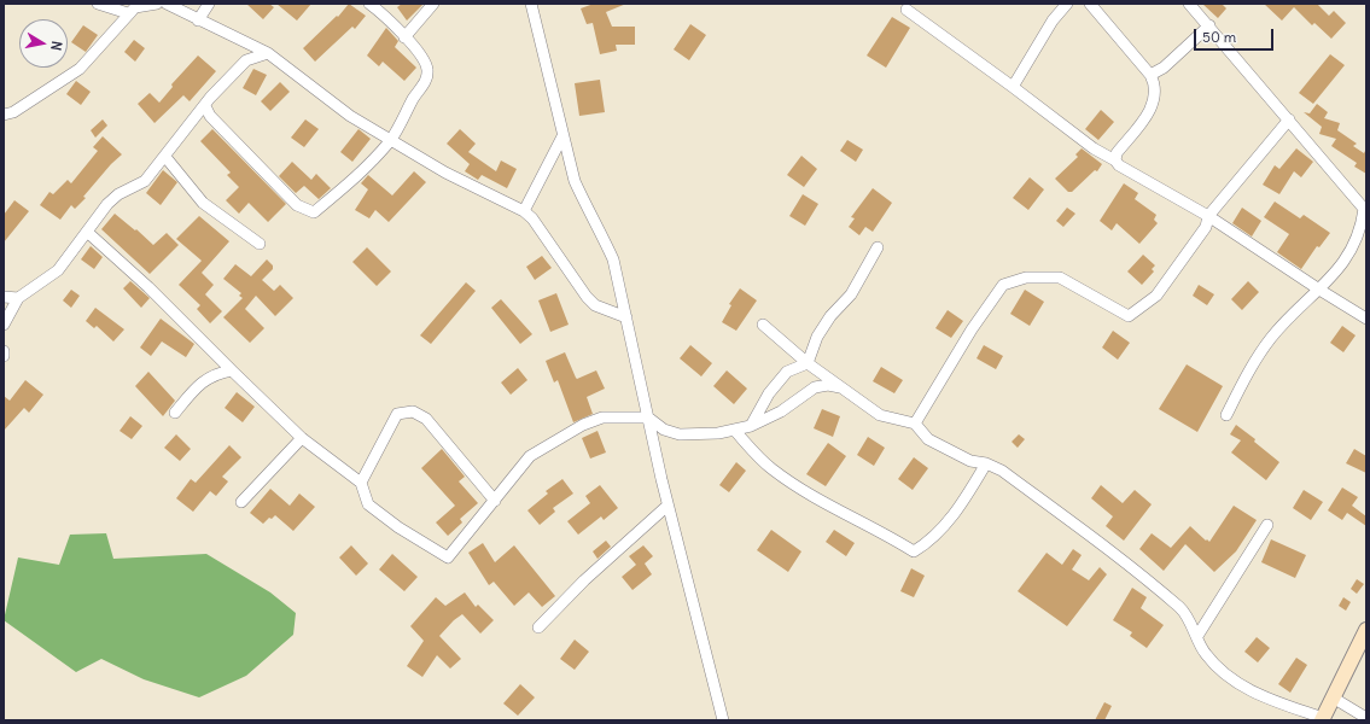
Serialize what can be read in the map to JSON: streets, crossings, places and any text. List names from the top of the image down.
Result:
{
  "scale_bar": "50 m",
  "north": "right"
}
